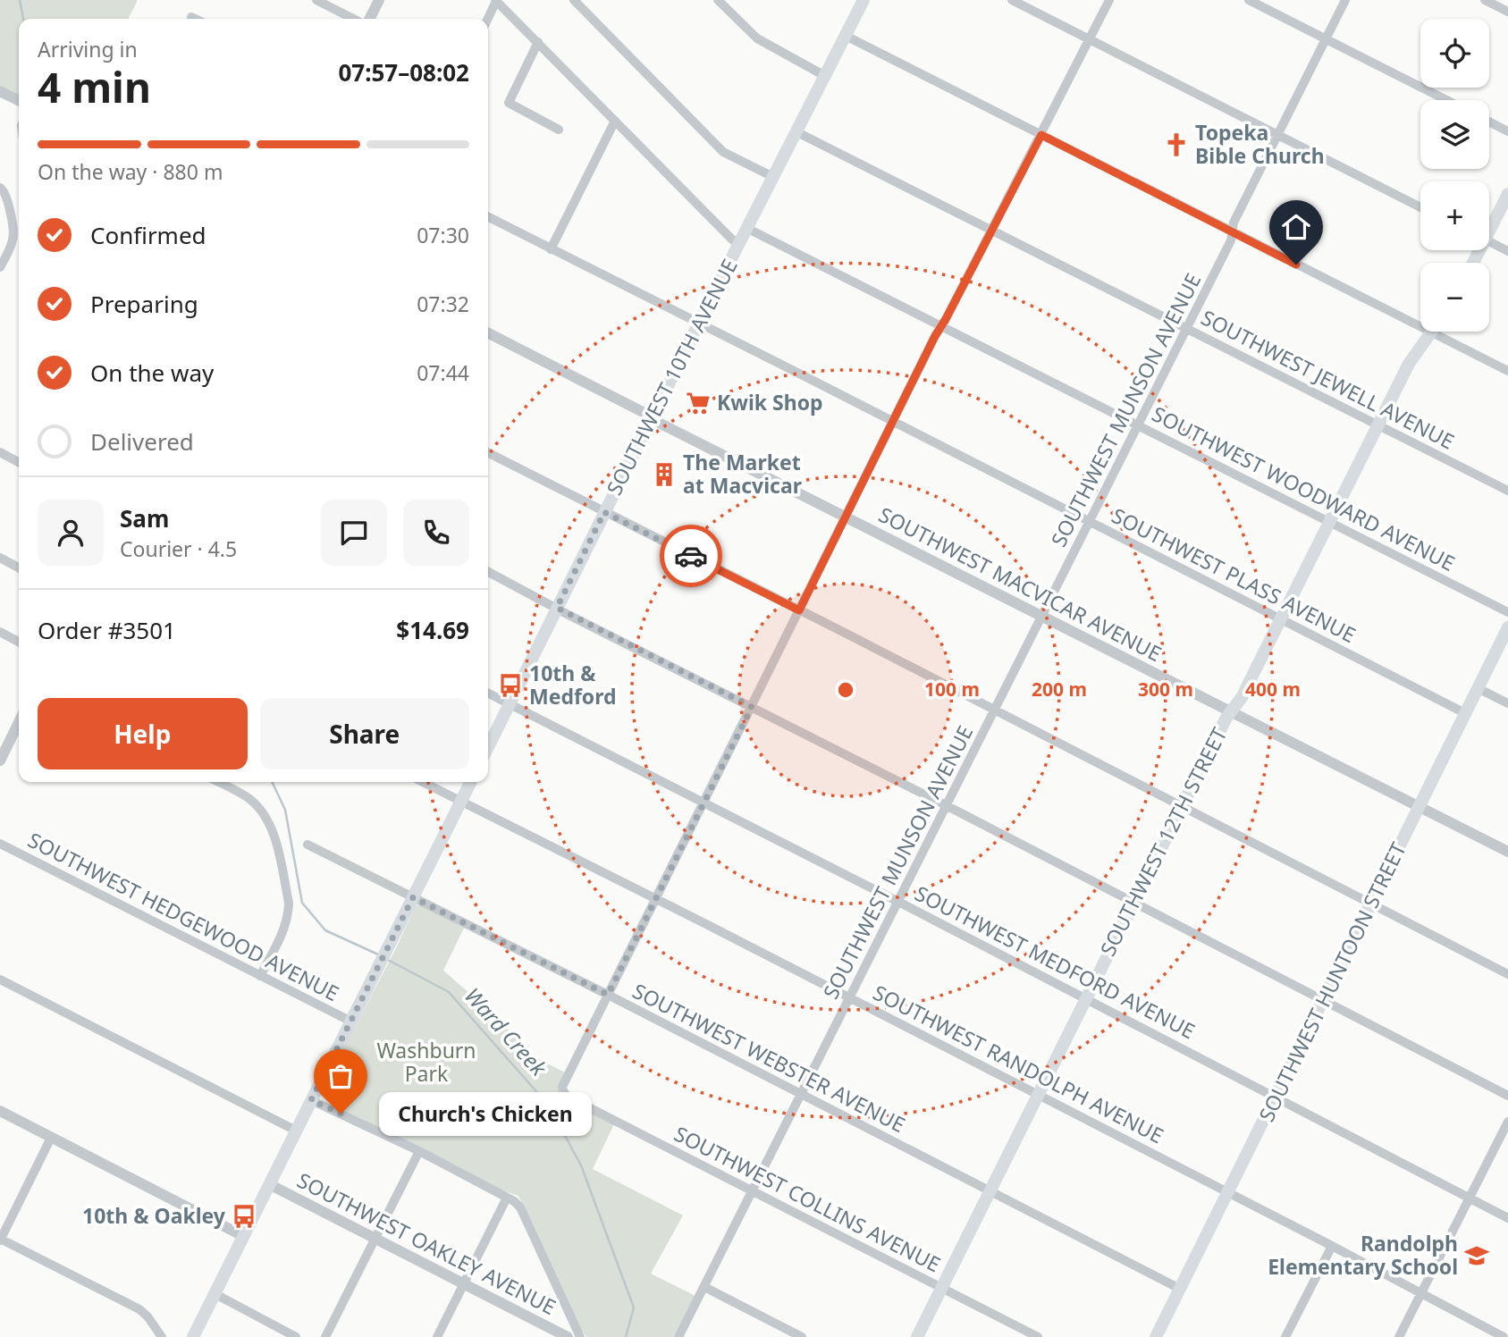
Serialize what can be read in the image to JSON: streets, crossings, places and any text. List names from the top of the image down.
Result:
{
  "streets": {
    "main road": ["SOUTHWEST 10TH AVENUE", "SOUTHWEST 12TH STREET", "SOUTHWEST HUNTOON STREET"],
    "street": [
      "SOUTHWEST JEWELL AVENUE",
      "SOUTHWEST MUNSON AVENUE",
      "SOUTHWEST WOODWARD AVENUE",
      "SOUTHWEST PLASS AVENUE",
      "SOUTHWEST MACVICAR AVENUE",
      "SOUTHWEST HEDGEWOOD AVENUE",
      "SOUTHWEST MEDFORD AVENUE",
      "SOUTHWEST WEBSTER AVENUE",
      "SOUTHWEST RANDOLPH AVENUE",
      "SOUTHWEST COLLINS AVENUE",
      "SOUTHWEST OAKLEY AVENUE"
    ]
  },
  "crossings": [
    ["SOUTHWEST 10TH AVENUE", "SOUTHWEST JEWELL AVENUE"],
    ["SOUTHWEST 10TH AVENUE", "SOUTHWEST WOODWARD AVENUE"],
    ["SOUTHWEST 10TH AVENUE", "SOUTHWEST PLASS AVENUE"],
    ["SOUTHWEST 10TH AVENUE", "SOUTHWEST MACVICAR AVENUE"],
    ["SOUTHWEST 10TH AVENUE", "SOUTHWEST MEDFORD AVENUE"],
    ["SOUTHWEST JEWELL AVENUE", "SOUTHWEST MUNSON AVENUE"],
    ["SOUTHWEST JEWELL AVENUE", "SOUTHWEST 12TH STREET"],
    ["SOUTHWEST MUNSON AVENUE", "SOUTHWEST WOODWARD AVENUE"],
    ["SOUTHWEST MUNSON AVENUE", "SOUTHWEST PLASS AVENUE"],
    ["SOUTHWEST MUNSON AVENUE", "SOUTHWEST MACVICAR AVENUE"],
    ["SOUTHWEST MUNSON AVENUE", "SOUTHWEST MEDFORD AVENUE"],
    ["SOUTHWEST MUNSON AVENUE", "SOUTHWEST WEBSTER AVENUE"],
    ["SOUTHWEST MUNSON AVENUE", "SOUTHWEST RANDOLPH AVENUE"],
    ["SOUTHWEST MUNSON AVENUE", "SOUTHWEST COLLINS AVENUE"],
    ["SOUTHWEST WOODWARD AVENUE", "SOUTHWEST 12TH STREET"],
    ["SOUTHWEST PLASS AVENUE", "SOUTHWEST 12TH STREET"],
    ["SOUTHWEST PLASS AVENUE", "SOUTHWEST HUNTOON STREET"],
    ["SOUTHWEST MACVICAR AVENUE", "SOUTHWEST 12TH STREET"],
    ["SOUTHWEST MACVICAR AVENUE", "SOUTHWEST HUNTOON STREET"],
    ["SOUTHWEST 12TH STREET", "SOUTHWEST MEDFORD AVENUE"],
    ["SOUTHWEST 12TH STREET", "SOUTHWEST WEBSTER AVENUE"],
    ["SOUTHWEST 12TH STREET", "SOUTHWEST RANDOLPH AVENUE"],
    ["SOUTHWEST 12TH STREET", "SOUTHWEST COLLINS AVENUE"],
    ["SOUTHWEST MEDFORD AVENUE", "SOUTHWEST HUNTOON STREET"],
    ["SOUTHWEST HUNTOON STREET", "SOUTHWEST WEBSTER AVENUE"],
    ["SOUTHWEST HUNTOON STREET", "SOUTHWEST RANDOLPH AVENUE"],
    ["SOUTHWEST WEBSTER AVENUE", "SOUTHWEST COLLINS AVENUE"]
  ],
  "water": ["Ward Creek"],
  "parks": ["Washburn Park"],
  "places": {
    "church": ["Topeka Bible Church"],
    "supermarket": ["Kwik Shop"],
    "building": ["The Market at Macvicar"],
    "bus stop": ["10th & Medford", "10th & Oakley"],
    "other": ["Church's Chicken"],
    "school or university": ["Randolph Elementary School"]
  },
  "page": {
    "map_buttons": ["+", "−"],
    "heading": ["4 min", "Arriving in", "07:57–08:02"],
    "panel": [
      "Sam",
      "Courier · 4.5",
      "Order #3501",
      "$14.69"
    ],
    "bar": "On the way · 880 m",
    "list": [
      ["Confirmed", "07:30"],
      ["Preparing", "07:32"],
      ["On the way", "07:44"],
      "Delivered"
    ],
    "buttons": ["Help", "Share"],
    "bubble": "Church's Chicken"
  },
  "rings": [
    "100 m",
    "200 m",
    "300 m",
    "400 m"
  ]
}
